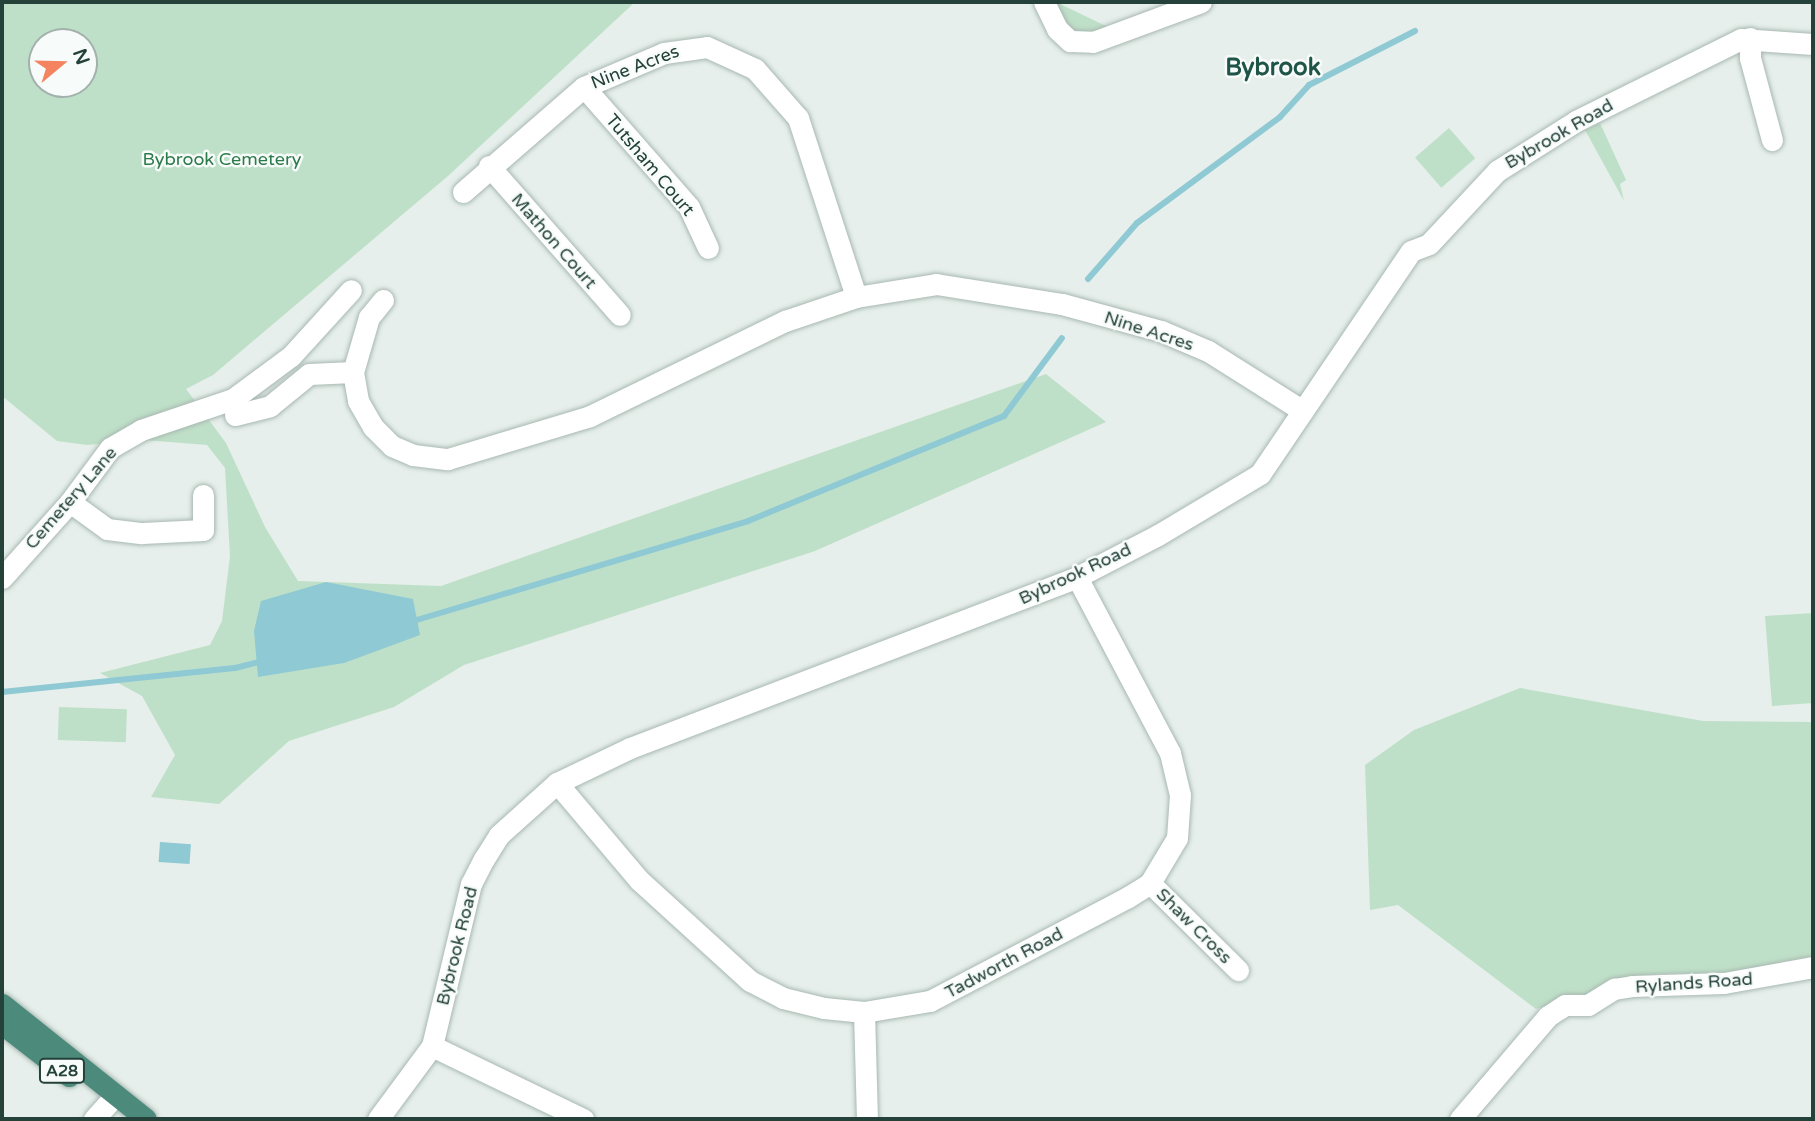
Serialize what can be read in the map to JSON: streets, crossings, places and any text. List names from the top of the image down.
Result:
{
  "streets": {
    "highway": ["A28"],
    "street": [
      "Nine Acres",
      "Bybrook Road",
      "Tutsham Court",
      "Mathon Court",
      "Cemetery Lane",
      "Shaw Cross",
      "Tadworth Road",
      "Rylands Road"
    ]
  },
  "crossings": [
    ["Nine Acres", "Bybrook Road"],
    ["Nine Acres", "Tutsham Court"],
    ["Nine Acres", "Mathon Court"],
    ["Bybrook Road", "Tadworth Road"],
    ["Shaw Cross", "Tadworth Road"]
  ],
  "districts": ["Bybrook"],
  "parks": ["Bybrook Cemetery"],
  "north": "right"
}
